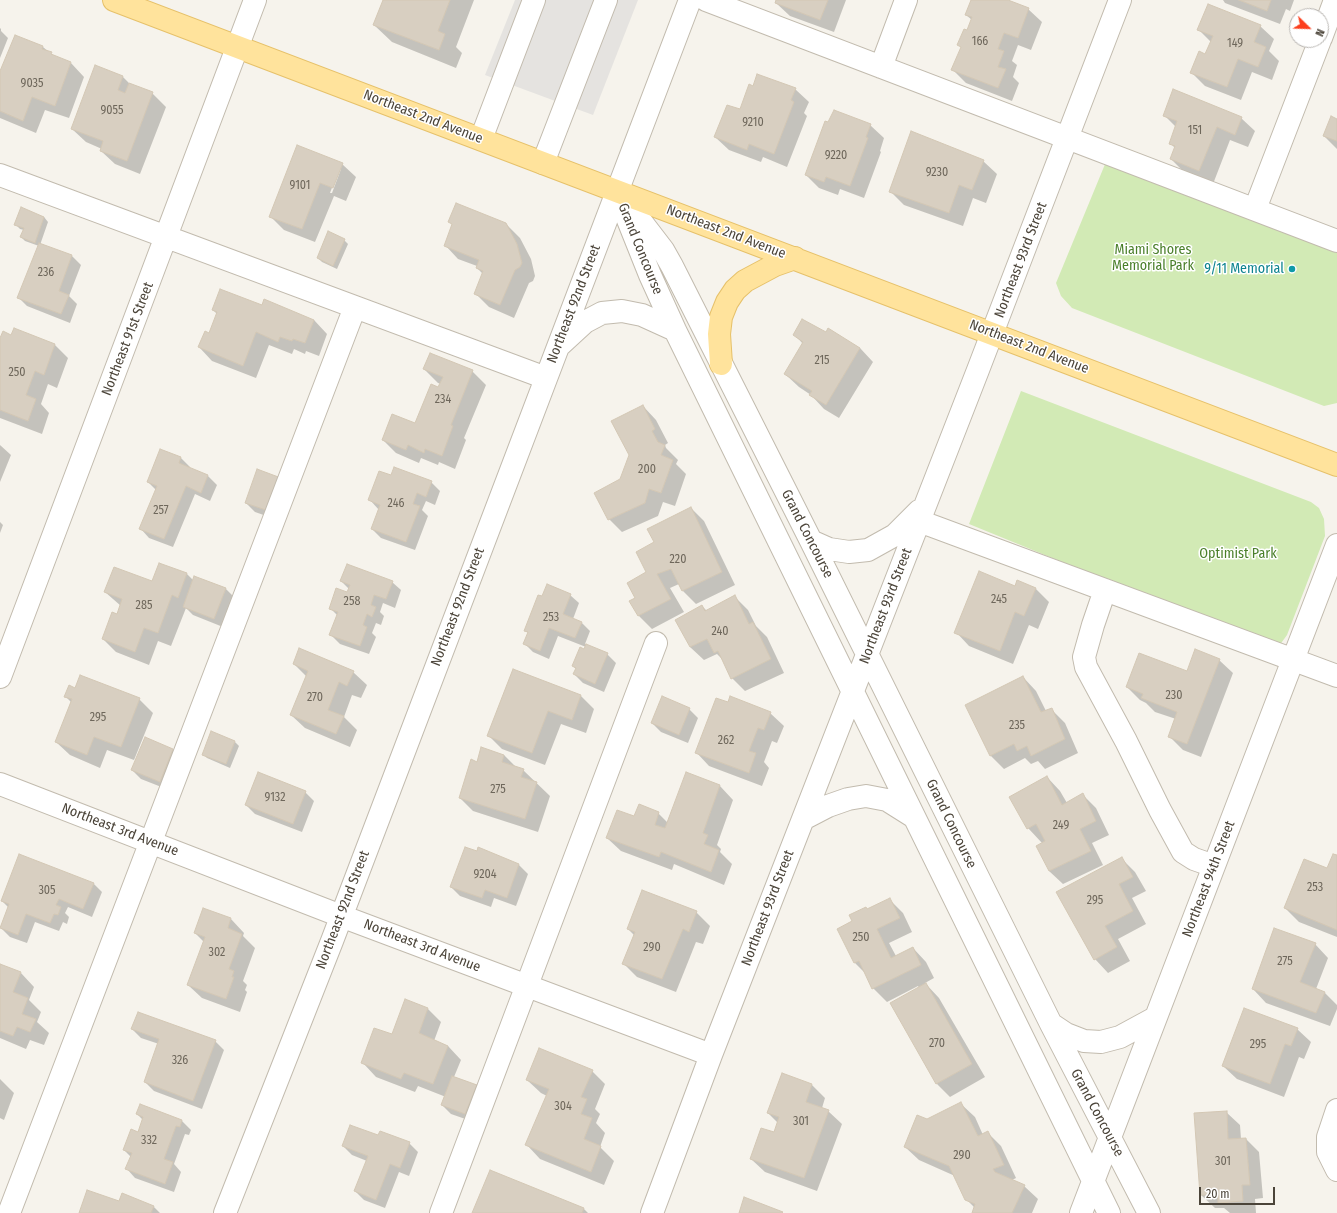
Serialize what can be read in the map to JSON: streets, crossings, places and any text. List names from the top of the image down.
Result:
{
  "streets": {
    "main road": ["Northeast 2nd Avenue"],
    "street": [
      "Grand Concourse",
      "Northeast 93rd Street",
      "Northeast 92nd Street",
      "Northeast 91st Street",
      "Northeast 3rd Avenue",
      "Northeast 94th Street"
    ]
  },
  "crossings": [
    ["Northeast 2nd Avenue", "Grand Concourse"],
    ["Northeast 2nd Avenue", "Northeast 93rd Street"],
    ["Northeast 2nd Avenue", "Northeast 92nd Street"],
    ["Northeast 2nd Avenue", "Northeast 91st Street"],
    ["Grand Concourse", "Northeast 93rd Street"],
    ["Grand Concourse", "Northeast 92nd Street"],
    ["Grand Concourse", "Northeast 94th Street"],
    ["Northeast 93rd Street", "Northeast 3rd Avenue"],
    ["Northeast 92nd Street", "Northeast 3rd Avenue"]
  ],
  "parks": ["Miami Shores Memorial Park", "Optimist Park"],
  "places": ["9/11 Memorial"],
  "house_numbers": [
    "166",
    "149",
    "9035",
    "9055",
    "9210",
    "151",
    "9220",
    "9230",
    "9101",
    "236",
    "215",
    "250",
    "234",
    "200",
    "246",
    "257",
    "220",
    "245",
    "258",
    "285",
    "253",
    "240",
    "230",
    "270",
    "295",
    "235",
    "262",
    "275",
    "9132",
    "249",
    "9204",
    "253",
    "305",
    "295",
    "250",
    "290",
    "302",
    "275",
    "270",
    "295",
    "326",
    "304",
    "301",
    "332",
    "290",
    "301"
  ],
  "scale_bar": "20 m",
  "north": "bottom right"
}
